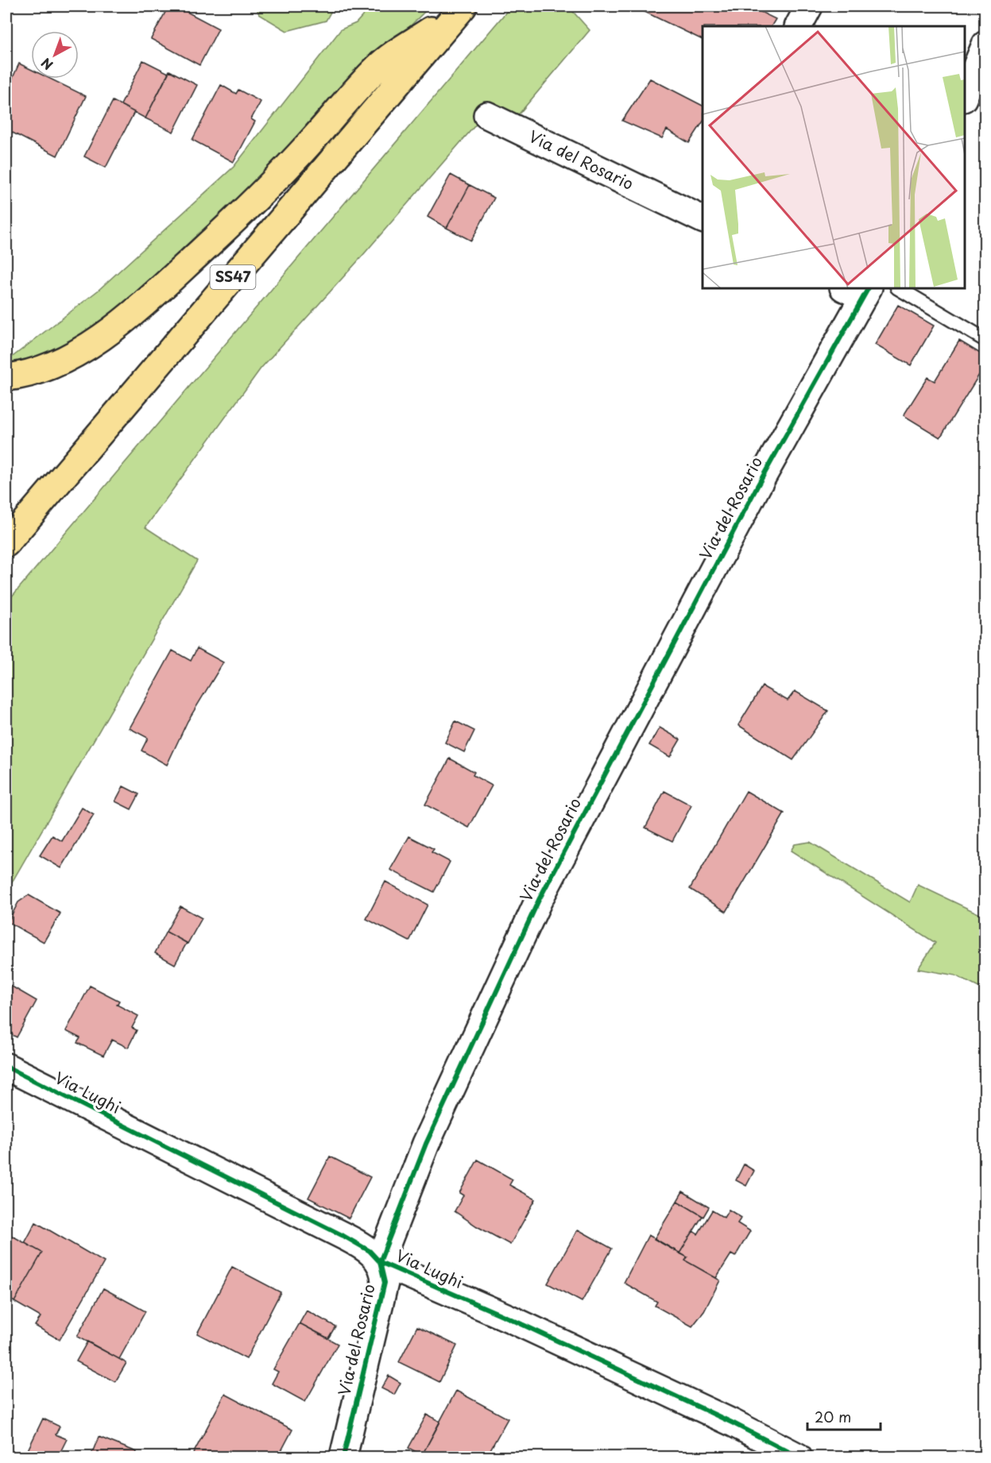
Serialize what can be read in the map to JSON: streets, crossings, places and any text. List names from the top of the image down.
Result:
{
  "streets": {
    "highway": ["SS47"],
    "street": ["Via del Rosario", "Via Lughi"]
  },
  "crossings": [
    ["Via del Rosario", "Via Lughi"]
  ],
  "scale_bar": "20 m",
  "north": "bottom left"
}
